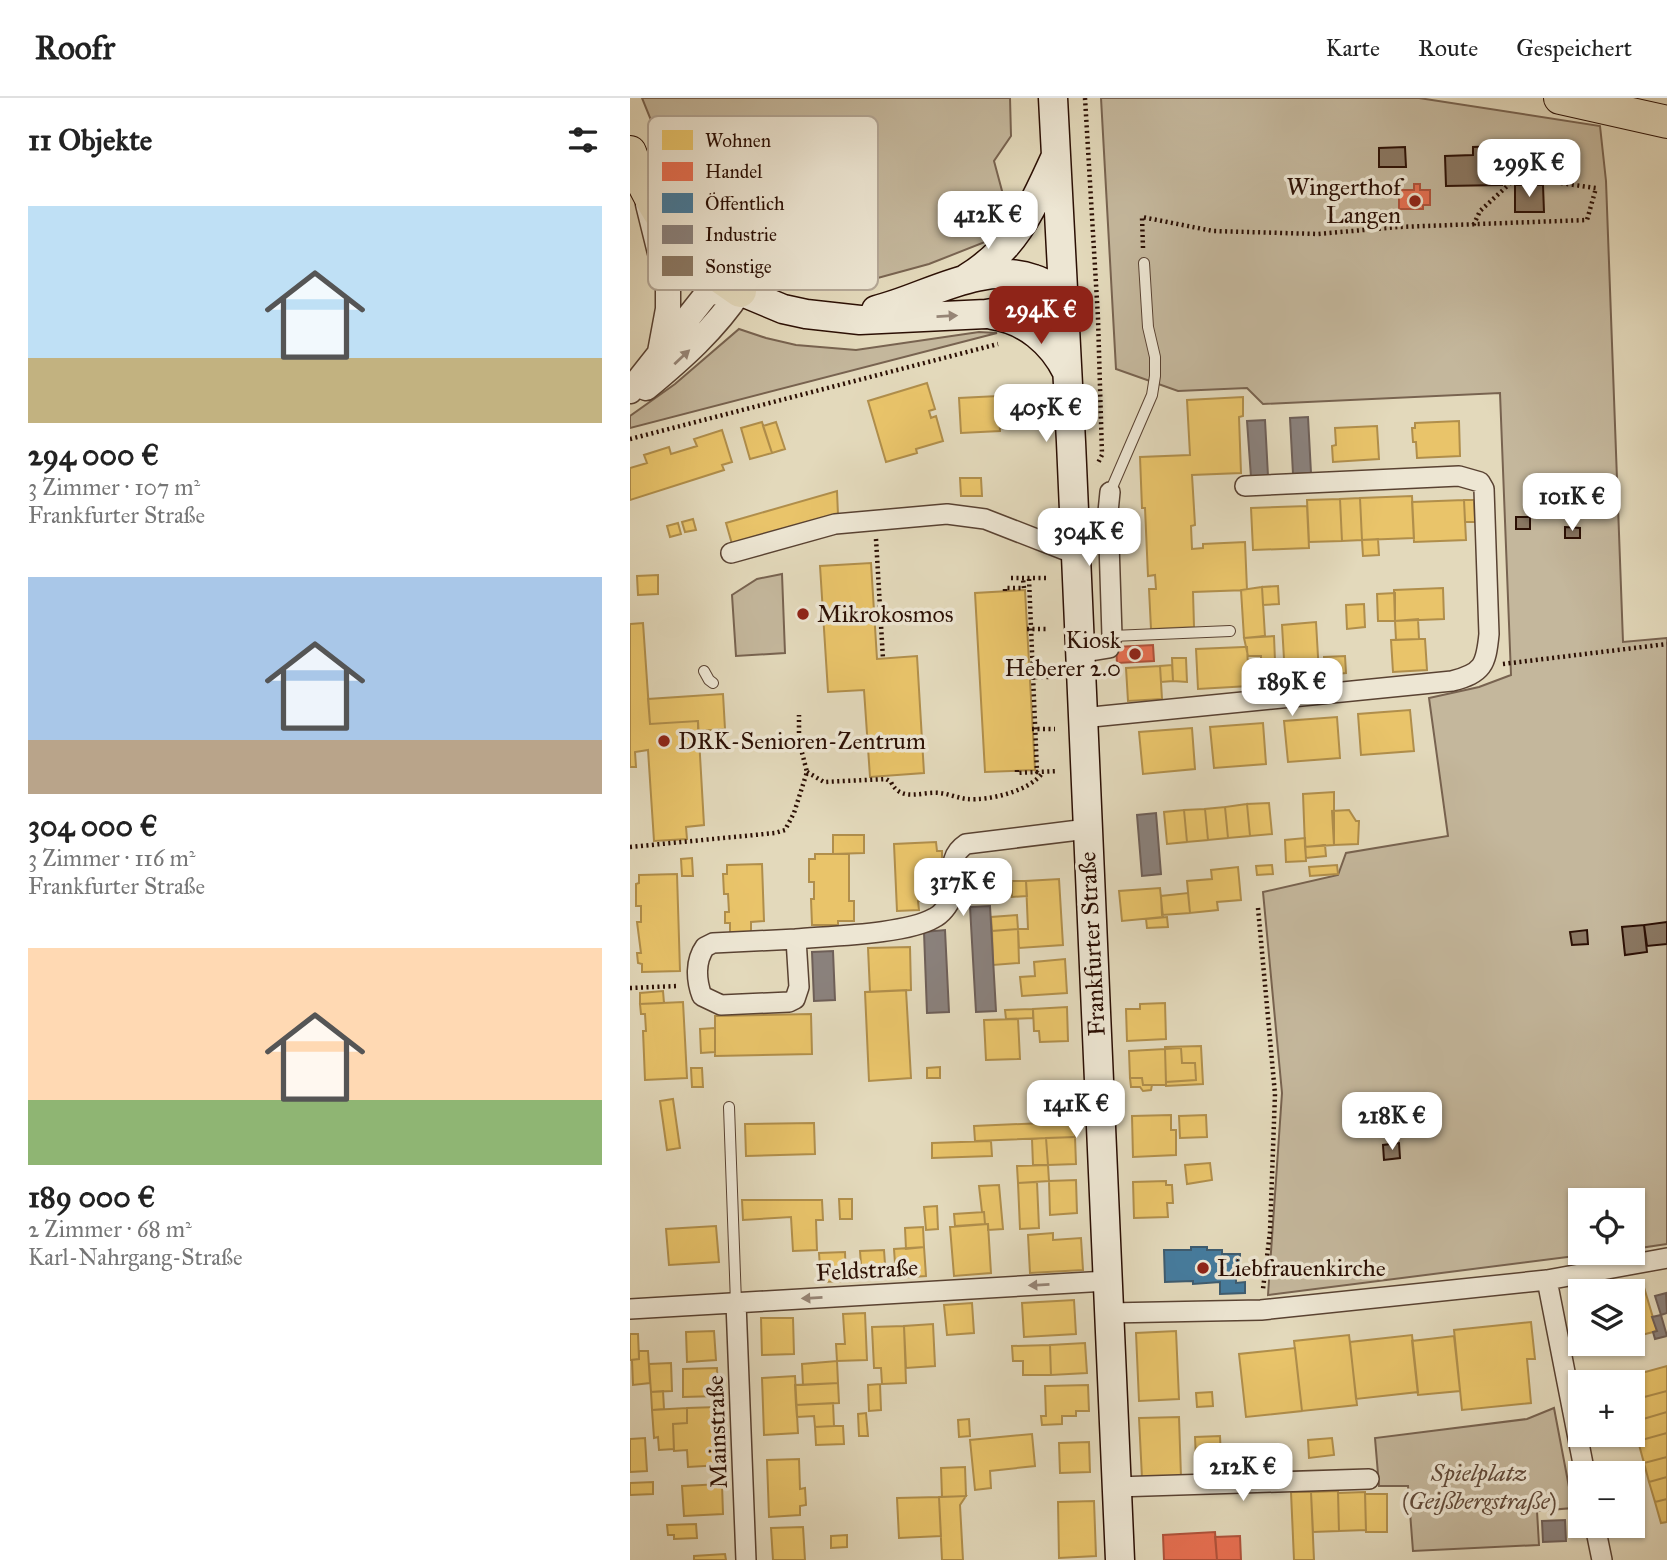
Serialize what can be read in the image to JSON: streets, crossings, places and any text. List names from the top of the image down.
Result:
{
  "streets": {
    "main road": ["Frankfurter Straße"],
    "street": ["Feldstraße", "Mainstraße"]
  },
  "crossings": [
    ["Frankfurter Straße", "Feldstraße"],
    ["Feldstraße", "Mainstraße"]
  ],
  "one_way": ["Feldstraße"],
  "parks": ["Spielplatz (Geißbergstraße)"],
  "places": [
    "Wingerthof Langen",
    "Mikrokosmos",
    "Kiosk Heberer 2.0",
    "DRK-Senioren-Zentrum",
    "Liebfrauenkirche"
  ],
  "legend": [
    "Wohnen",
    "Handel",
    "Öffentlich",
    "Industrie",
    "Sonstige"
  ],
  "page": {
    "header": "Roofr",
    "nav": ["Karte", "Route", "Gespeichert"],
    "heading": "11 Objekte",
    "price": [
      "299K €",
      "412K €",
      "294K €",
      "405K €",
      "101K €",
      "304K €",
      "189K €",
      "317K €",
      "141K €",
      "218K €",
      "212K €"
    ],
    "list": [
      {
        "name": "294 000 €",
        "note": "3 Zimmer · 107 m² · Frankfurter Straße"
      },
      {
        "name": "304 000 €",
        "note": "3 Zimmer · 116 m² · Frankfurter Straße"
      },
      {
        "name": "189 000 €",
        "note": "2 Zimmer · 68 m² · Karl-Nahrgang-Straße"
      }
    ],
    "map_buttons": ["+", "−"]
  }
}
